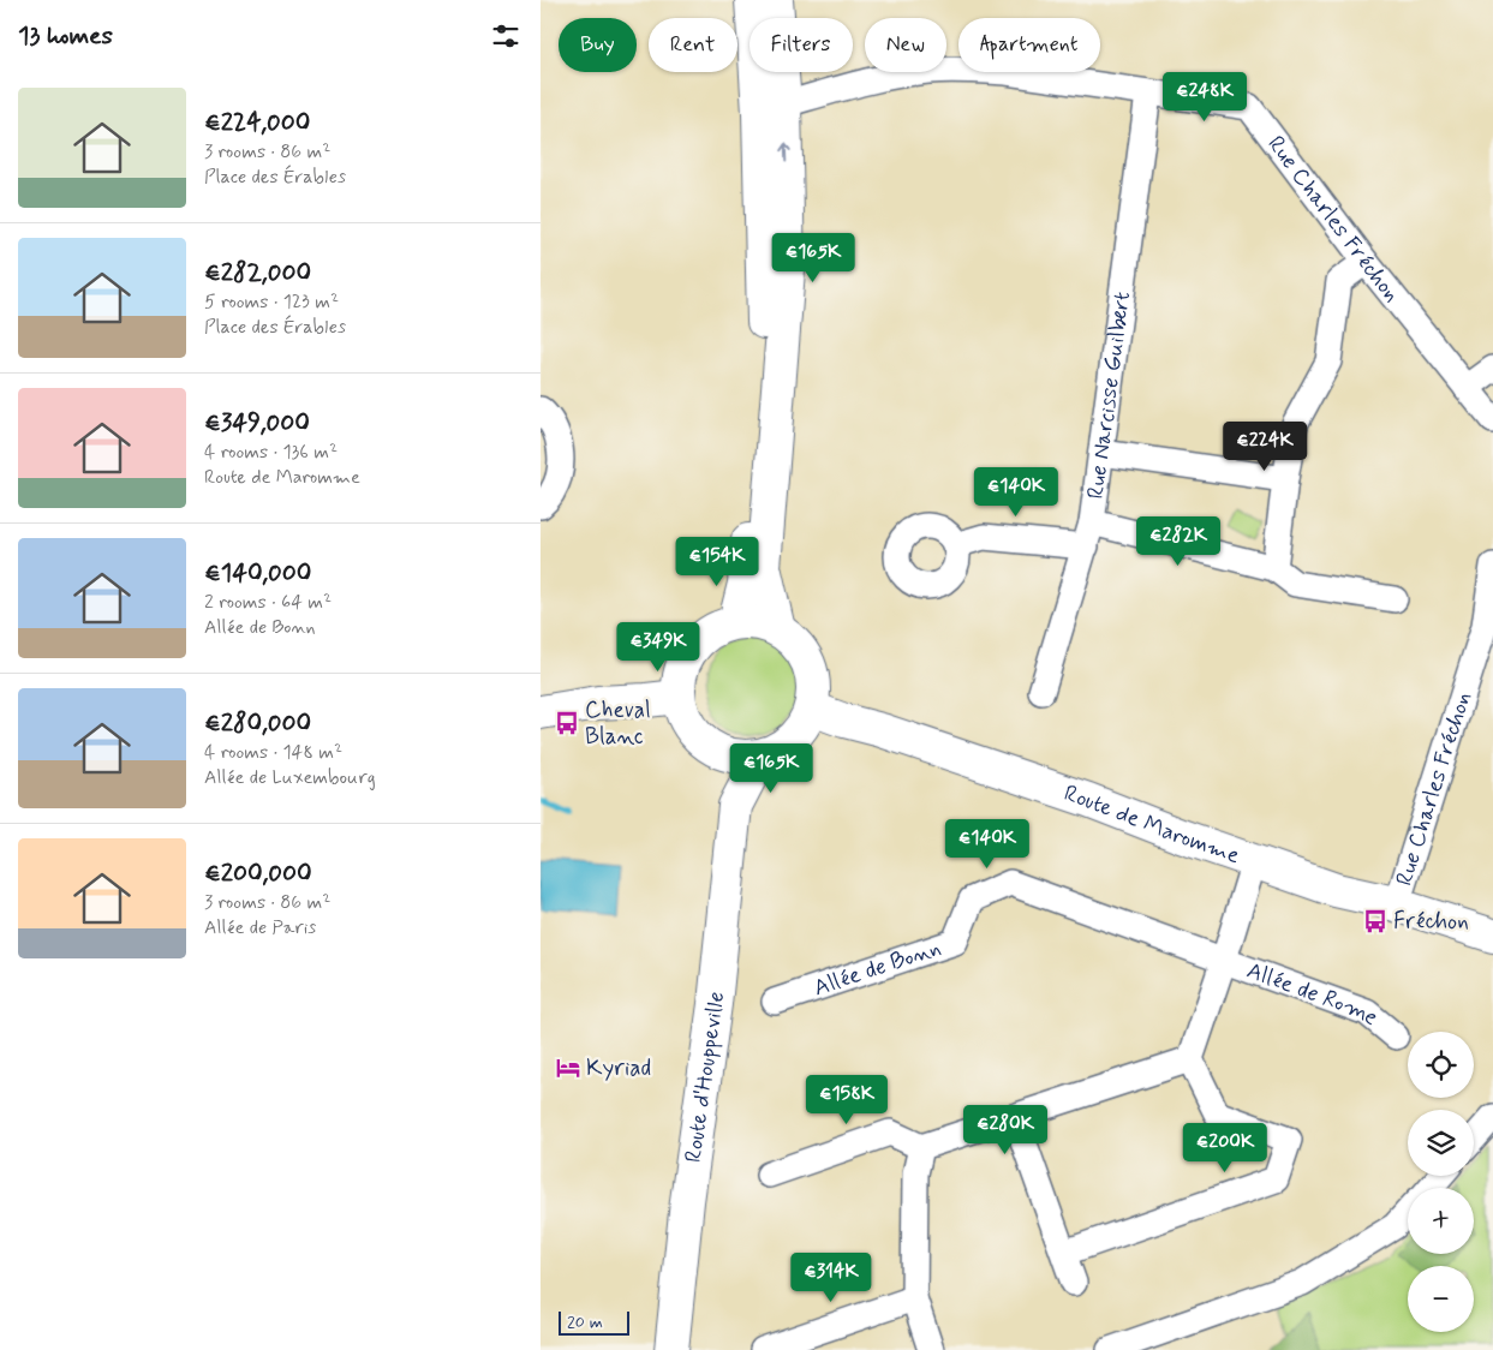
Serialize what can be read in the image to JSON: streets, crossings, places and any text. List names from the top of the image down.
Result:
{
  "streets": {
    "street": [
      "Rue Charles Fréchon",
      "Rue Narcisse Guilbert",
      "Route de Maromme",
      "Allée de Bonn",
      "Allée de Rome",
      "Route d'Houppeville"
    ]
  },
  "crossings": [
    ["Rue Charles Fréchon", "Rue Narcisse Guilbert"],
    ["Rue Charles Fréchon", "Route de Maromme"],
    ["Route de Maromme", "Route d'Houppeville"],
    ["Allée de Bonn", "Allée de Rome"]
  ],
  "places": {
    "bus stop": ["Cheval Blanc", "Fréchon"],
    "hotel": ["Kyriad"]
  },
  "scale_bar": "20 m",
  "page": {
    "heading": "13 homes",
    "chip": [
      "Buy",
      "Rent",
      "Filters",
      "New",
      "Apartment"
    ],
    "list": [
      {
        "name": "€224,000",
        "note": "3 rooms · 86 m² · Place des Érables"
      },
      {
        "name": "€282,000",
        "note": "5 rooms · 123 m² · Place des Érables"
      },
      {
        "name": "€349,000",
        "note": "4 rooms · 136 m² · Route de Maromme"
      },
      {
        "name": "€140,000",
        "note": "2 rooms · 64 m² · Allée de Bonn"
      },
      {
        "name": "€280,000",
        "note": "4 rooms · 148 m² · Allée de Luxembourg"
      },
      {
        "name": "€200,000",
        "note": "3 rooms · 86 m² · Allée de Paris"
      }
    ],
    "price": [
      "€248K",
      "€165K",
      "€224K",
      "€140K",
      "€282K",
      "€154K",
      "€349K",
      "€165K",
      "€140K",
      "€158K",
      "€280K",
      "€200K",
      "€314K"
    ],
    "map_buttons": ["+", "−"],
    "scale": "20 m"
  }
}
